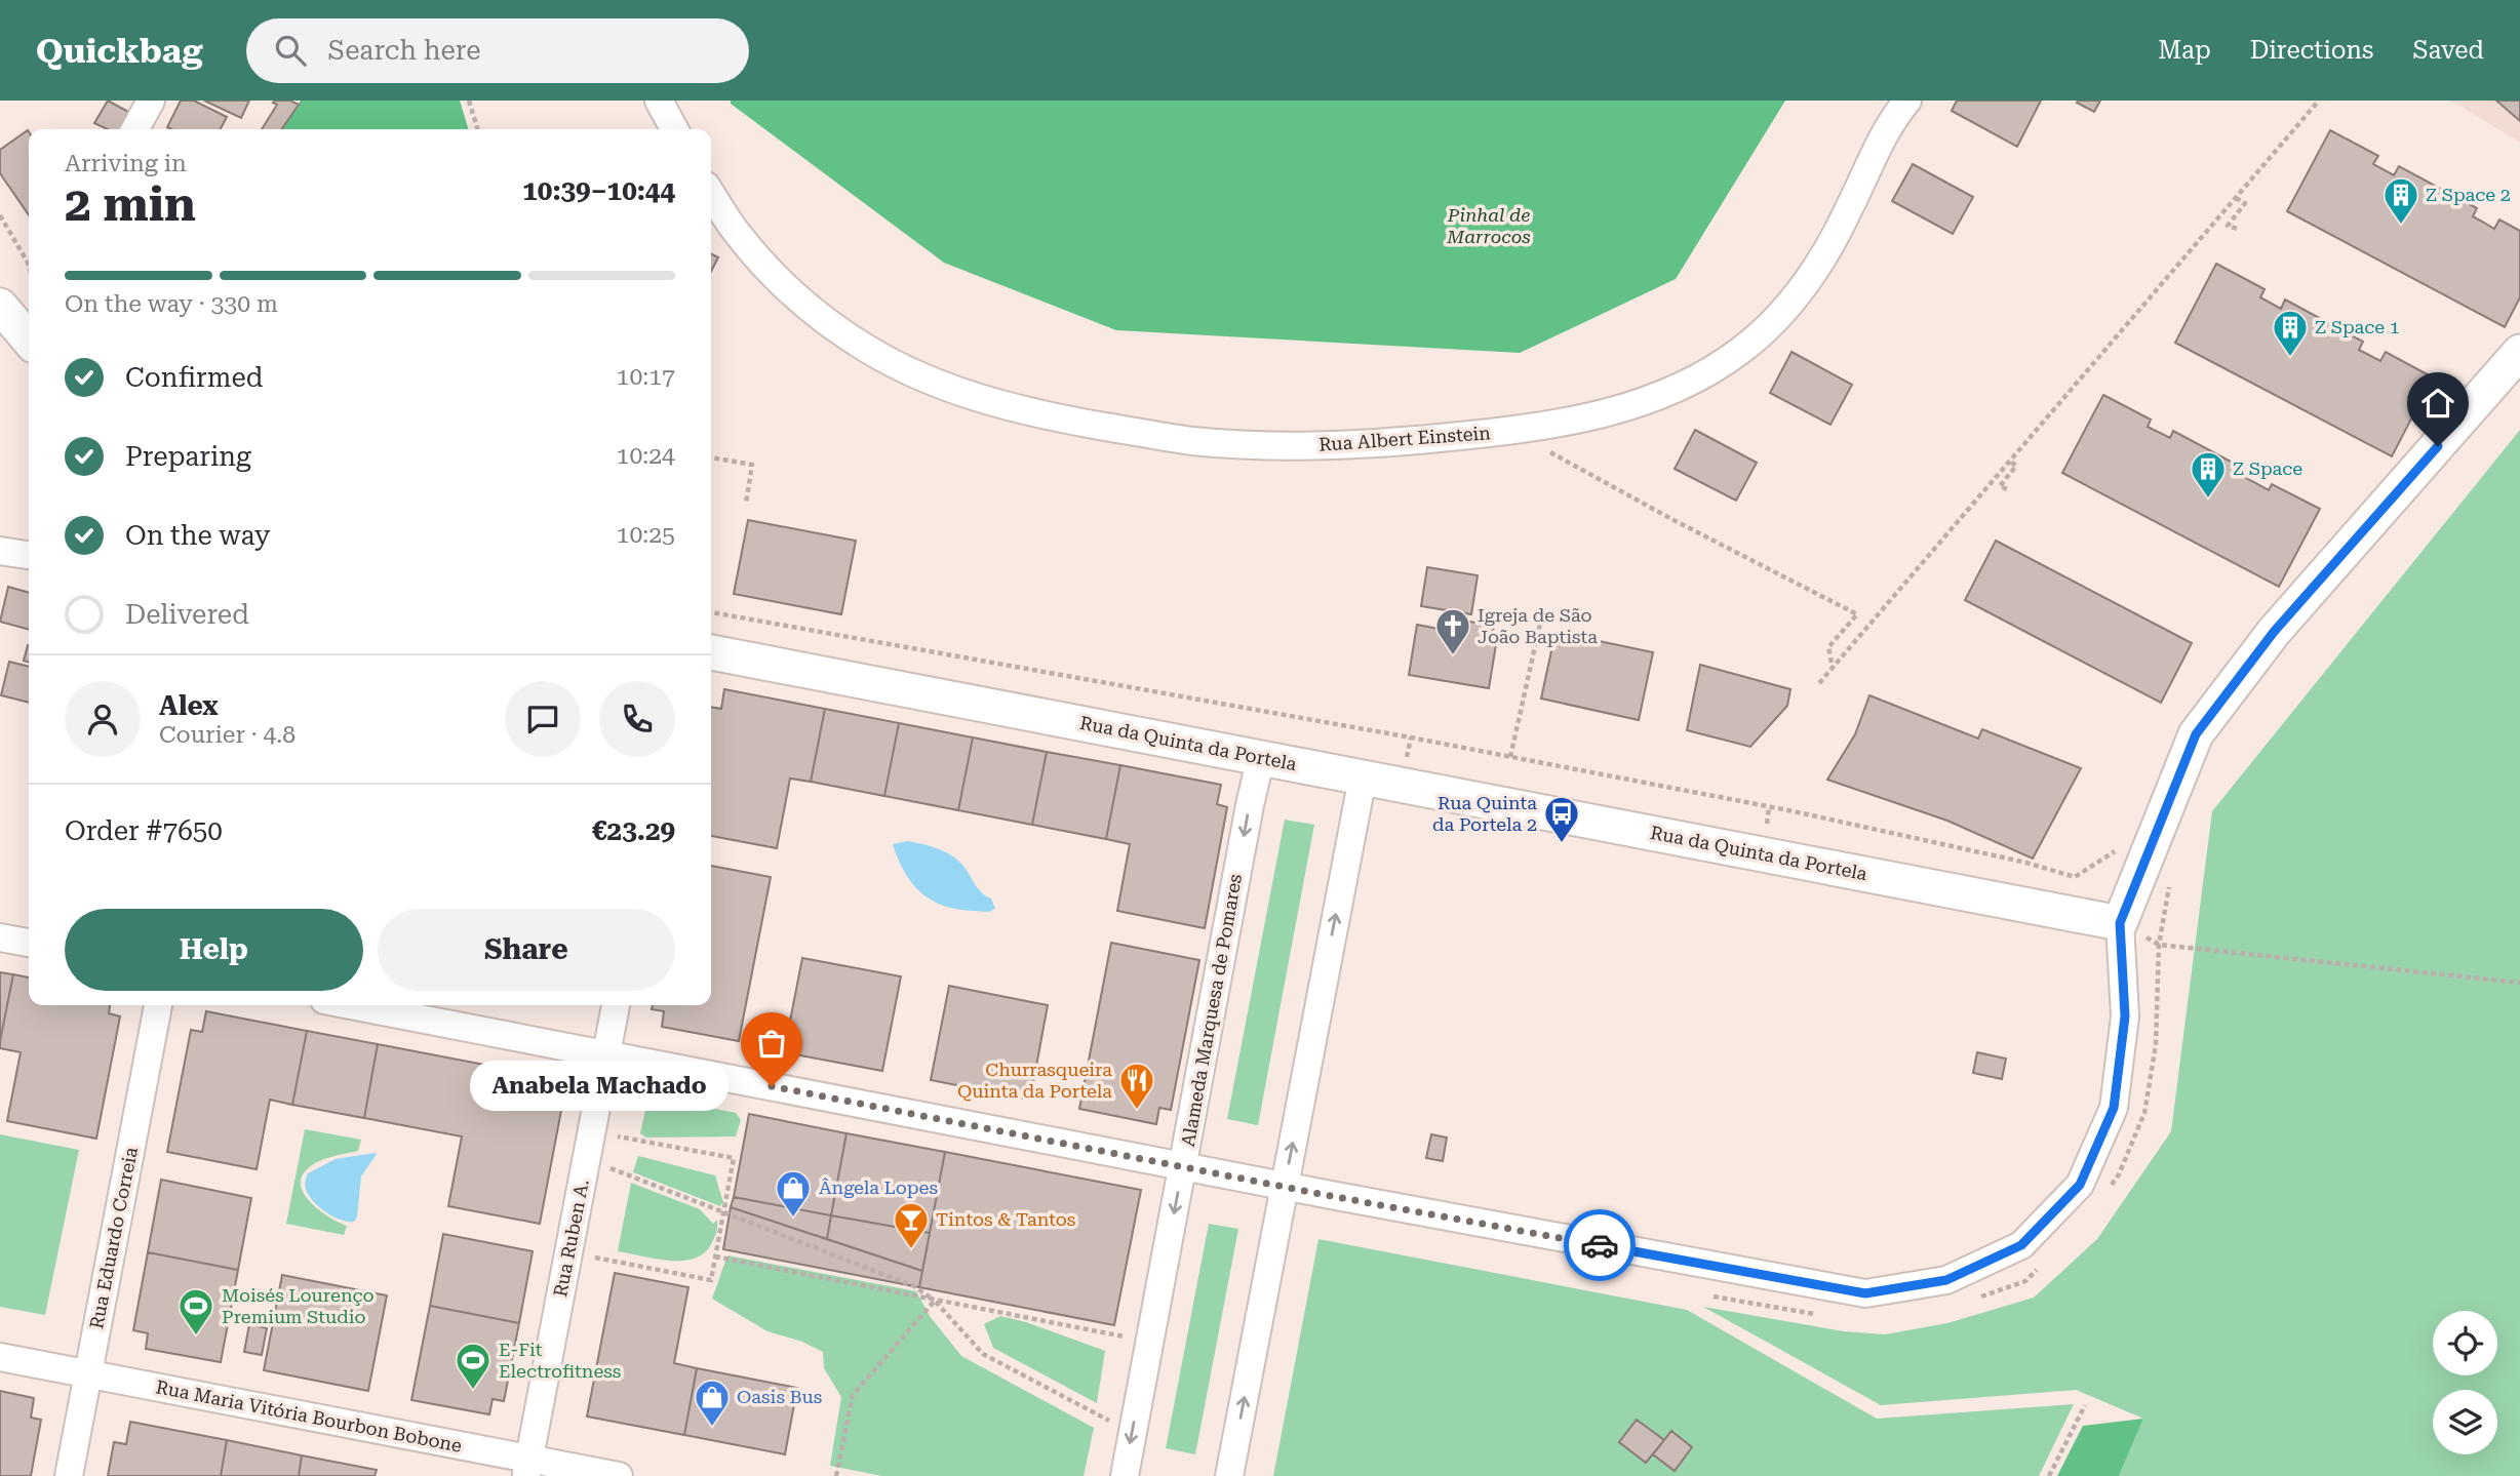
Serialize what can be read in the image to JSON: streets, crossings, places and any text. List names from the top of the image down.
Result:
{
  "streets": {
    "street": [
      "Rua Albert Einstein",
      "Rua da Quinta da Portela",
      "Alameda Marquesa de Pomares",
      "Rua Eduardo Correia",
      "Rua Ruben A.",
      "Rua Maria Vitória Bourbon Bobone"
    ]
  },
  "crossings": [
    ["Rua da Quinta da Portela", "Alameda Marquesa de Pomares"],
    ["Rua Eduardo Correia", "Rua Maria Vitória Bourbon Bobone"],
    ["Rua Ruben A.", "Rua Maria Vitória Bourbon Bobone"]
  ],
  "parks": ["Pinhal de Marrocos"],
  "places": {
    "building": ["Z Space 2", "Z Space 1", "Z Space"],
    "church": ["Igreja de São João Baptista"],
    "bus stop": ["Rua Quinta da Portela 2"],
    "other": ["Anabela Machado"],
    "restaurant": ["Churrasqueira Quinta da Portela"],
    "shop": ["Ângela Lopes", "Oasis Bus"],
    "bar": ["Tintos & Tantos"],
    "sports": ["Moisés Lourenço Premium Studio", "E-Fit Electrofitness"]
  },
  "page": {
    "header": "Quickbag",
    "search": "Search here",
    "nav": ["Map", "Directions", "Saved"],
    "heading": ["2 min", "Arriving in", "10:39–10:44"],
    "panel": [
      "Alex",
      "Courier · 4.8",
      "Order #7650",
      "€23.29"
    ],
    "bar": "On the way · 330 m",
    "list": [
      ["Confirmed", "10:17"],
      ["Preparing", "10:24"],
      ["On the way", "10:25"],
      "Delivered"
    ],
    "buttons": ["Help", "Share"],
    "bubble": "Anabela Machado"
  }
}
